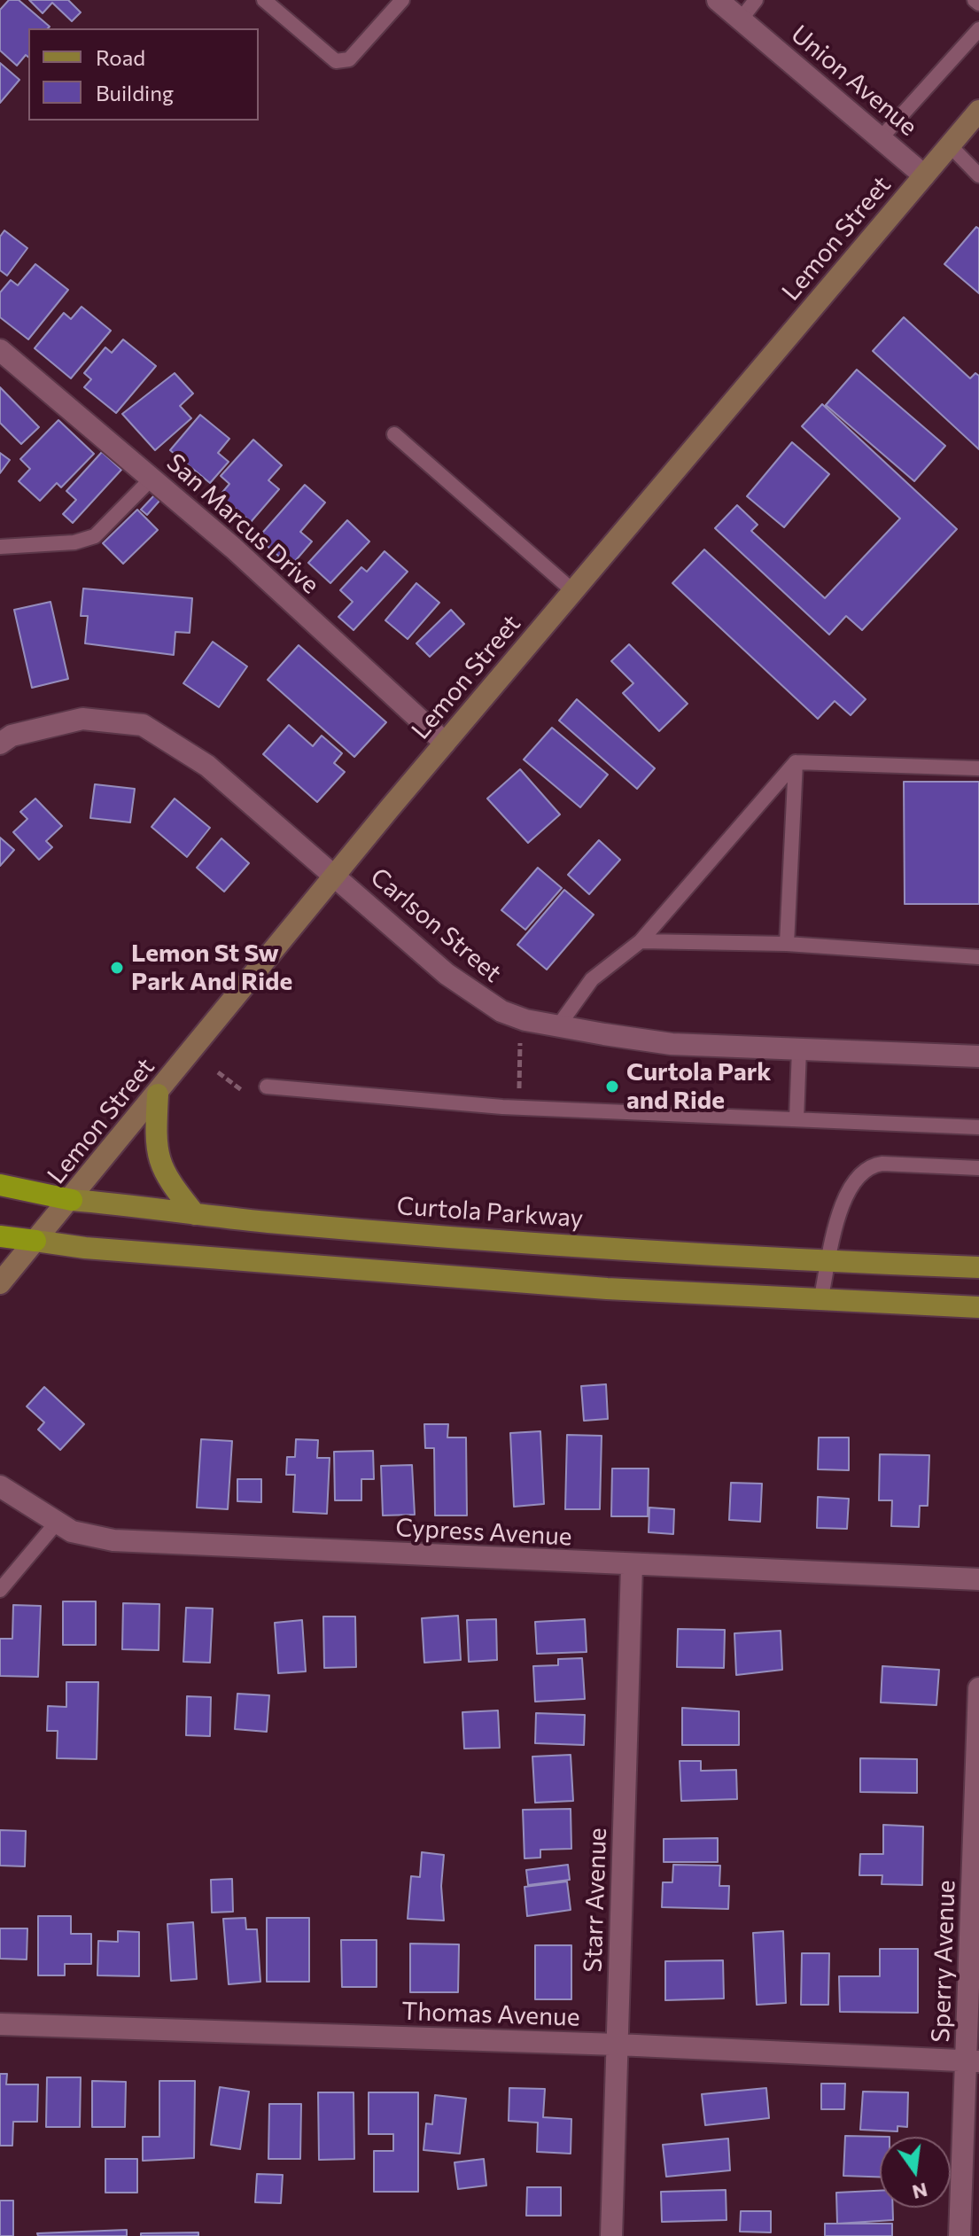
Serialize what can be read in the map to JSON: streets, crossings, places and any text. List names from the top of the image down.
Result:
{
  "streets": {
    "highway": ["Curtola Parkway"],
    "street": [
      "Union Avenue",
      "Lemon Street",
      "San Marcus Drive",
      "Carlson Street",
      "Cypress Avenue",
      "Starr Avenue",
      "Sperry Avenue",
      "Thomas Avenue"
    ]
  },
  "crossings": [
    ["Union Avenue", "Lemon Street"],
    ["Lemon Street", "San Marcus Drive"],
    ["Lemon Street", "Carlson Street"],
    ["Lemon Street", "Curtola Parkway"],
    ["Cypress Avenue", "Starr Avenue"],
    ["Starr Avenue", "Thomas Avenue"],
    ["Sperry Avenue", "Thomas Avenue"]
  ],
  "places": ["Lemon St Sw Park And Ride", "Curtola Park and Ride"],
  "legend": ["Road", "Building"],
  "north": "bottom"
}
